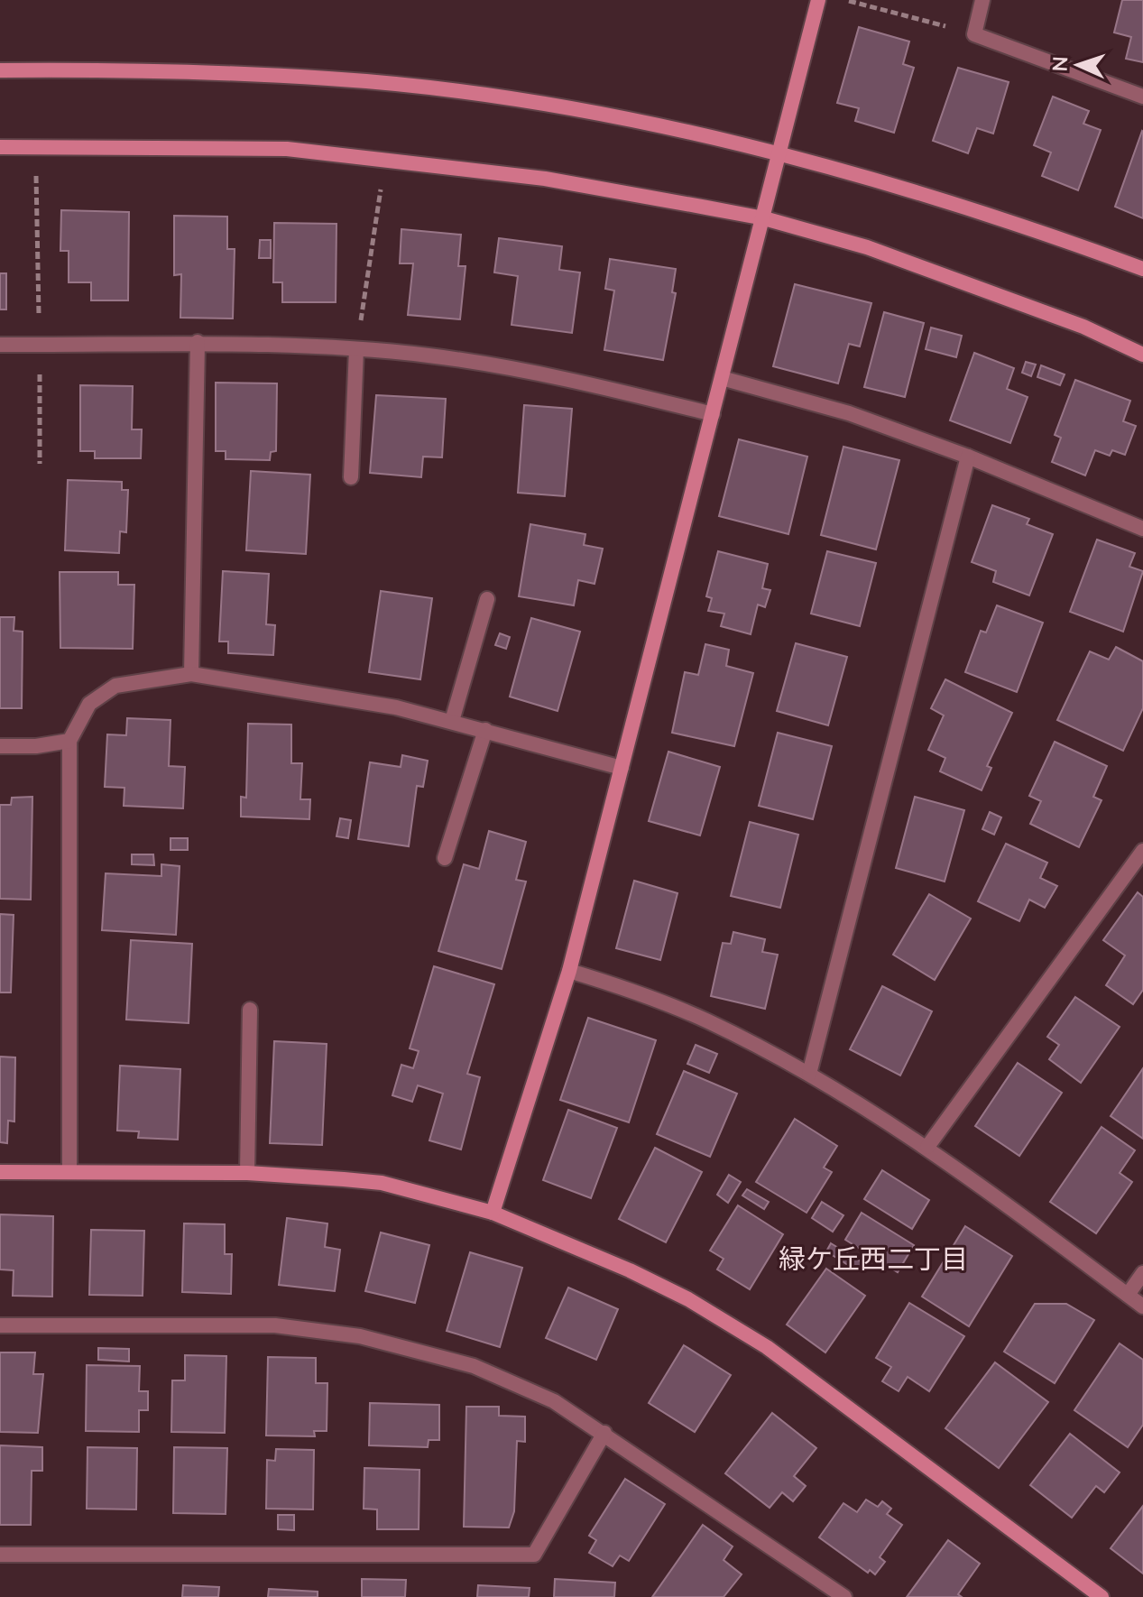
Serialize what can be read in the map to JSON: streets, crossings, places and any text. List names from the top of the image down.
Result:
{
  "districts": ["緑ケ丘西二丁目"],
  "north": "left"
}
